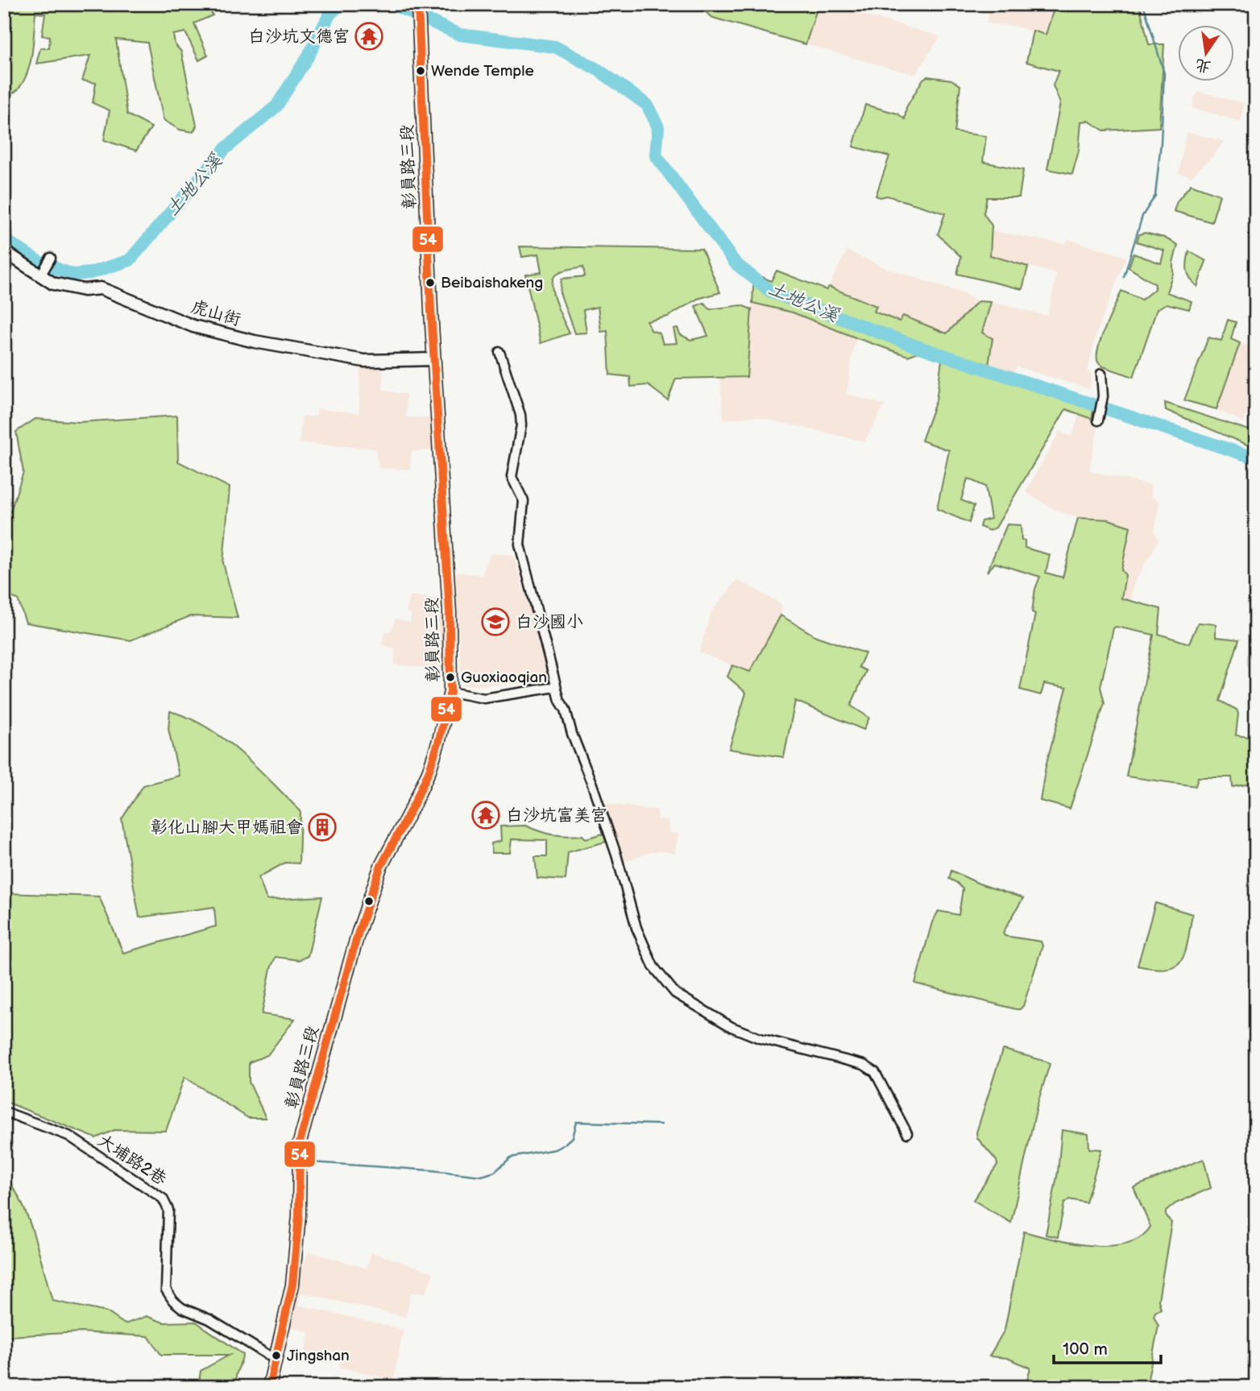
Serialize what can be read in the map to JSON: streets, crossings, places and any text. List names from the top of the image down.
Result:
{
  "streets": {
    "main road": ["彰員路三段", "虎山街"],
    "street": ["大埔路2巷"]
  },
  "crossings": [
    ["彰員路三段", "虎山街"],
    ["彰員路三段", "大埔路2巷"]
  ],
  "water": ["土地公溪"],
  "places": {
    "temple": ["白沙坑文德宮", "白沙坑富美宮"],
    "other": [
      "Wende Temple",
      "Beibaishakeng",
      "Guoxiaoqian",
      "Jingshan"
    ],
    "school or university": ["白沙國小"],
    "building": ["彰化山腳大甲媽祖會"]
  },
  "lines": ["transit line 54"],
  "scale_bar": "100 m",
  "north": "bottom"
}
